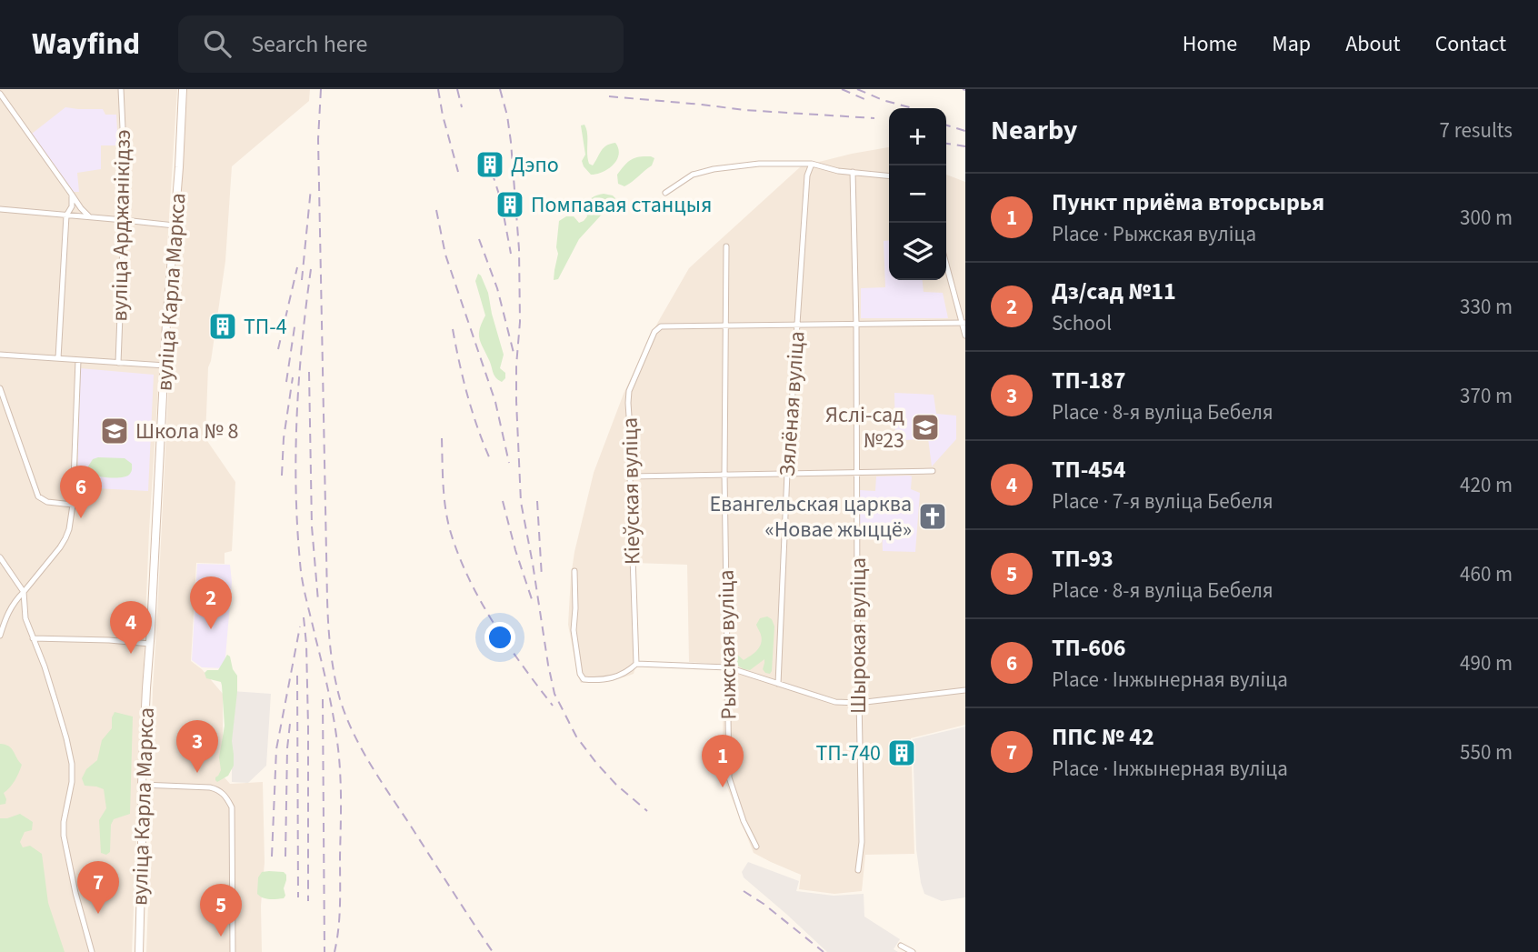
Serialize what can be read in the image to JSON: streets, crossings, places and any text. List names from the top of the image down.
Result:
{
  "streets": {
    "main road": ["вуліца Карла Маркса"],
    "street": [
      "вуліца Арджанікідзэ",
      "Зялёная вуліца",
      "Кіеўская вуліца",
      "Шырокая вуліца",
      "Рыжская вуліца"
    ]
  },
  "crossings": [
    ["Кіеўская вуліца", "Рыжская вуліца"]
  ],
  "places": {
    "building": [
      "Дэпо",
      "Помпавая станцыя",
      "ТП-4",
      "ТП-740"
    ],
    "school or university": ["Яслі-сад №23", "Школа № 8"],
    "church": ["Евангельская царква «Новае жыццё»"]
  },
  "page": {
    "header": "Wayfind",
    "search": "Search here",
    "nav": [
      "Home",
      "Map",
      "About",
      "Contact"
    ],
    "heading": ["Nearby", "7 results"],
    "map_buttons": ["+", "−"],
    "list": [
      {
        "mark": "1",
        "name": "Пункт приёма вторсырья",
        "note": "Place · Рыжская вуліца",
        "value": "300 m"
      },
      {
        "mark": "2",
        "name": "Дз/сад №11",
        "note": "School",
        "value": "330 m"
      },
      {
        "mark": "3",
        "name": "ТП-187",
        "note": "Place · 8-я вуліца Бебеля",
        "value": "370 m"
      },
      {
        "mark": "4",
        "name": "ТП-454",
        "note": "Place · 7-я вуліца Бебеля",
        "value": "420 m"
      },
      {
        "mark": "5",
        "name": "ТП-93",
        "note": "Place · 8-я вуліца Бебеля",
        "value": "460 m"
      },
      {
        "mark": "6",
        "name": "ТП-606",
        "note": "Place · Інжынерная вуліца",
        "value": "490 m"
      },
      {
        "mark": "7",
        "name": "ППС № 42",
        "note": "Place · Інжынерная вуліца",
        "value": "550 m"
      }
    ],
    "pins": [
      "6",
      "2",
      "4",
      "3",
      "1",
      "7",
      "5"
    ]
  }
}
